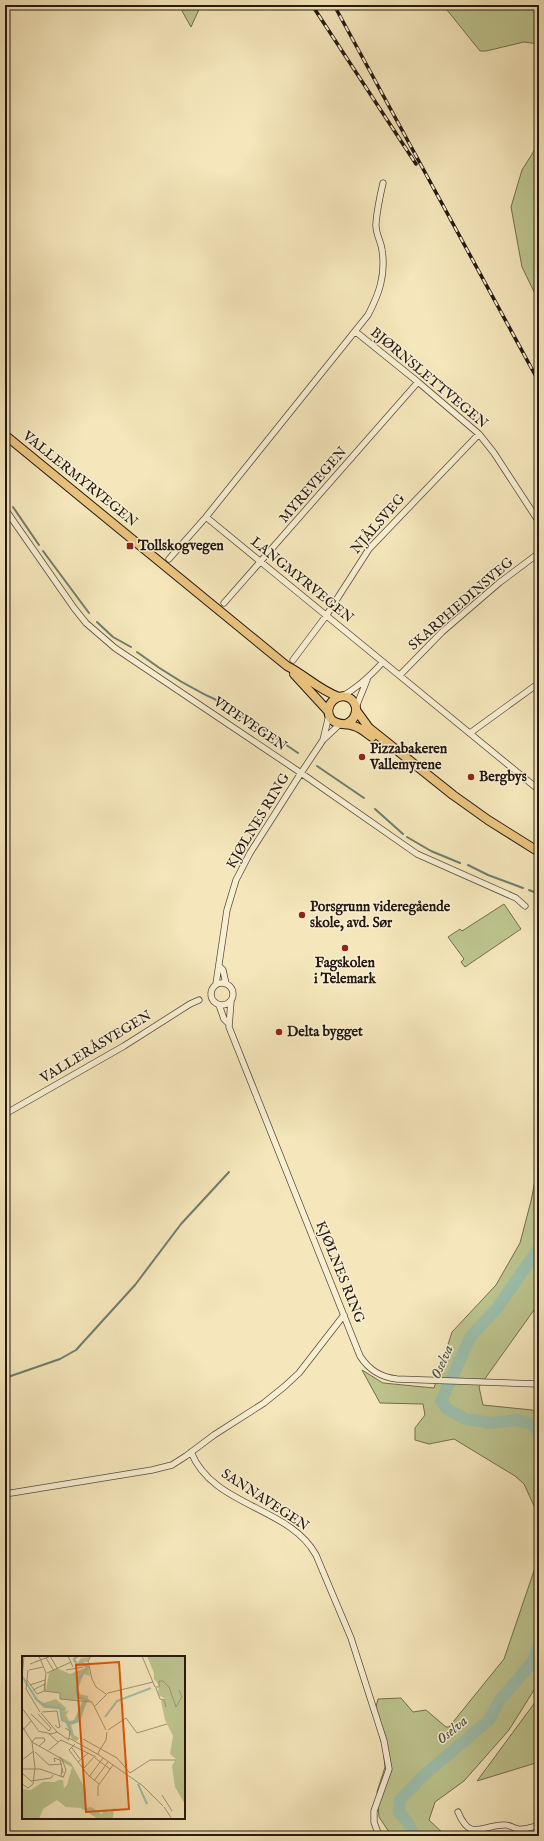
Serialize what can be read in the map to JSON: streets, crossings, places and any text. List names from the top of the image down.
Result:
{
  "streets": {
    "main road": ["VALLERMYRVEGEN"],
    "street": [
      "BJØRNSLETTVEGEN",
      "MYREVEGEN",
      "NJÅLSVEG",
      "LANGMYRVEGEN",
      "SKARPHEDINSVEG",
      "VIPEVEGEN",
      "KJØLNES RING",
      "VALLERÅSVEGEN",
      "SANNAVEGEN"
    ]
  },
  "crossings": [
    ["BJØRNSLETTVEGEN", "MYREVEGEN"],
    ["BJØRNSLETTVEGEN", "NJÅLSVEG"],
    ["VALLERMYRVEGEN", "NJÅLSVEG"],
    ["VALLERMYRVEGEN", "KJØLNES RING"],
    ["MYREVEGEN", "LANGMYRVEGEN"],
    ["NJÅLSVEG", "LANGMYRVEGEN"],
    ["LANGMYRVEGEN", "SKARPHEDINSVEG"],
    ["VIPEVEGEN", "KJØLNES RING"]
  ],
  "water": ["Oselva"],
  "places": {
    "transit": ["Tollskogvegen"],
    "other": [
      "Pizzabakeren Vallemyrene",
      "Bergbys",
      "Porsgrunn videregående skole, avd. Sør",
      "Fagskolen i Telemark",
      "Delta bygget"
    ]
  }
}
